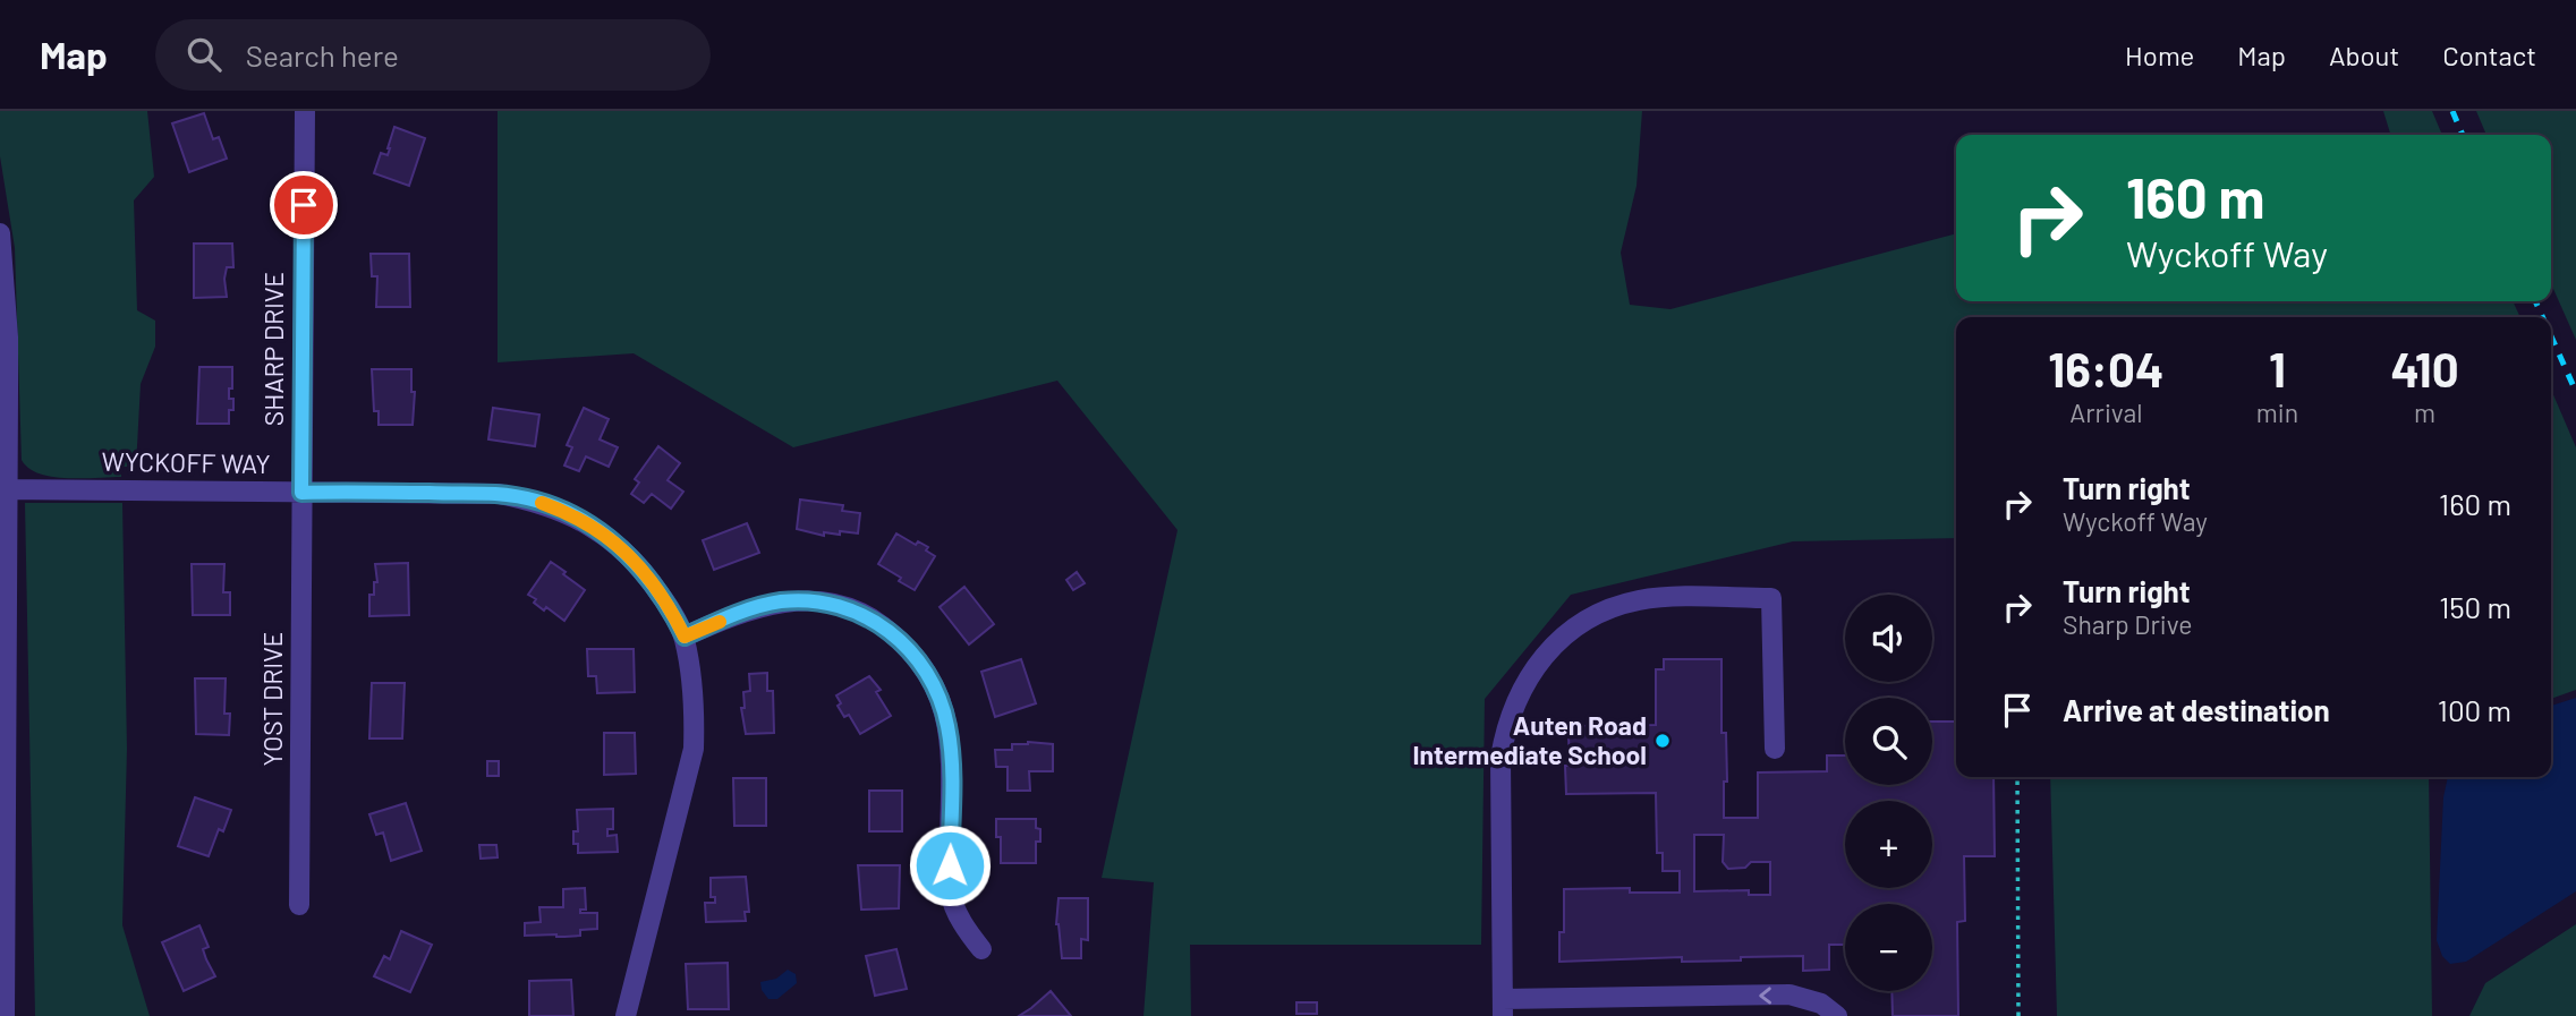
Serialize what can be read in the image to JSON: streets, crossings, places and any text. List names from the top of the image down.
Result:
{
  "streets": {
    "street": ["SHARP DRIVE", "WYCKOFF WAY", "YOST DRIVE"]
  },
  "crossings": [
    ["SHARP DRIVE", "WYCKOFF WAY"],
    ["SHARP DRIVE", "YOST DRIVE"],
    ["WYCKOFF WAY", "YOST DRIVE"]
  ],
  "places": ["Auten Road Intermediate School"],
  "page": {
    "header": "Map",
    "search": "Search here",
    "nav": [
      "Home",
      "Map",
      "About",
      "Contact"
    ],
    "turn": ["160 m", "Wyckoff Way"],
    "eta": [
      "16:04",
      "Arrival",
      "1",
      "min",
      "410",
      "m"
    ],
    "list": [
      {
        "name": "Turn right",
        "note": "Wyckoff Way",
        "value": "160 m"
      },
      {
        "name": "Turn right",
        "note": "Sharp Drive",
        "value": "150 m"
      },
      {
        "name": "Arrive at destination",
        "value": "100 m"
      }
    ],
    "map_buttons": ["+", "−"]
  }
}
